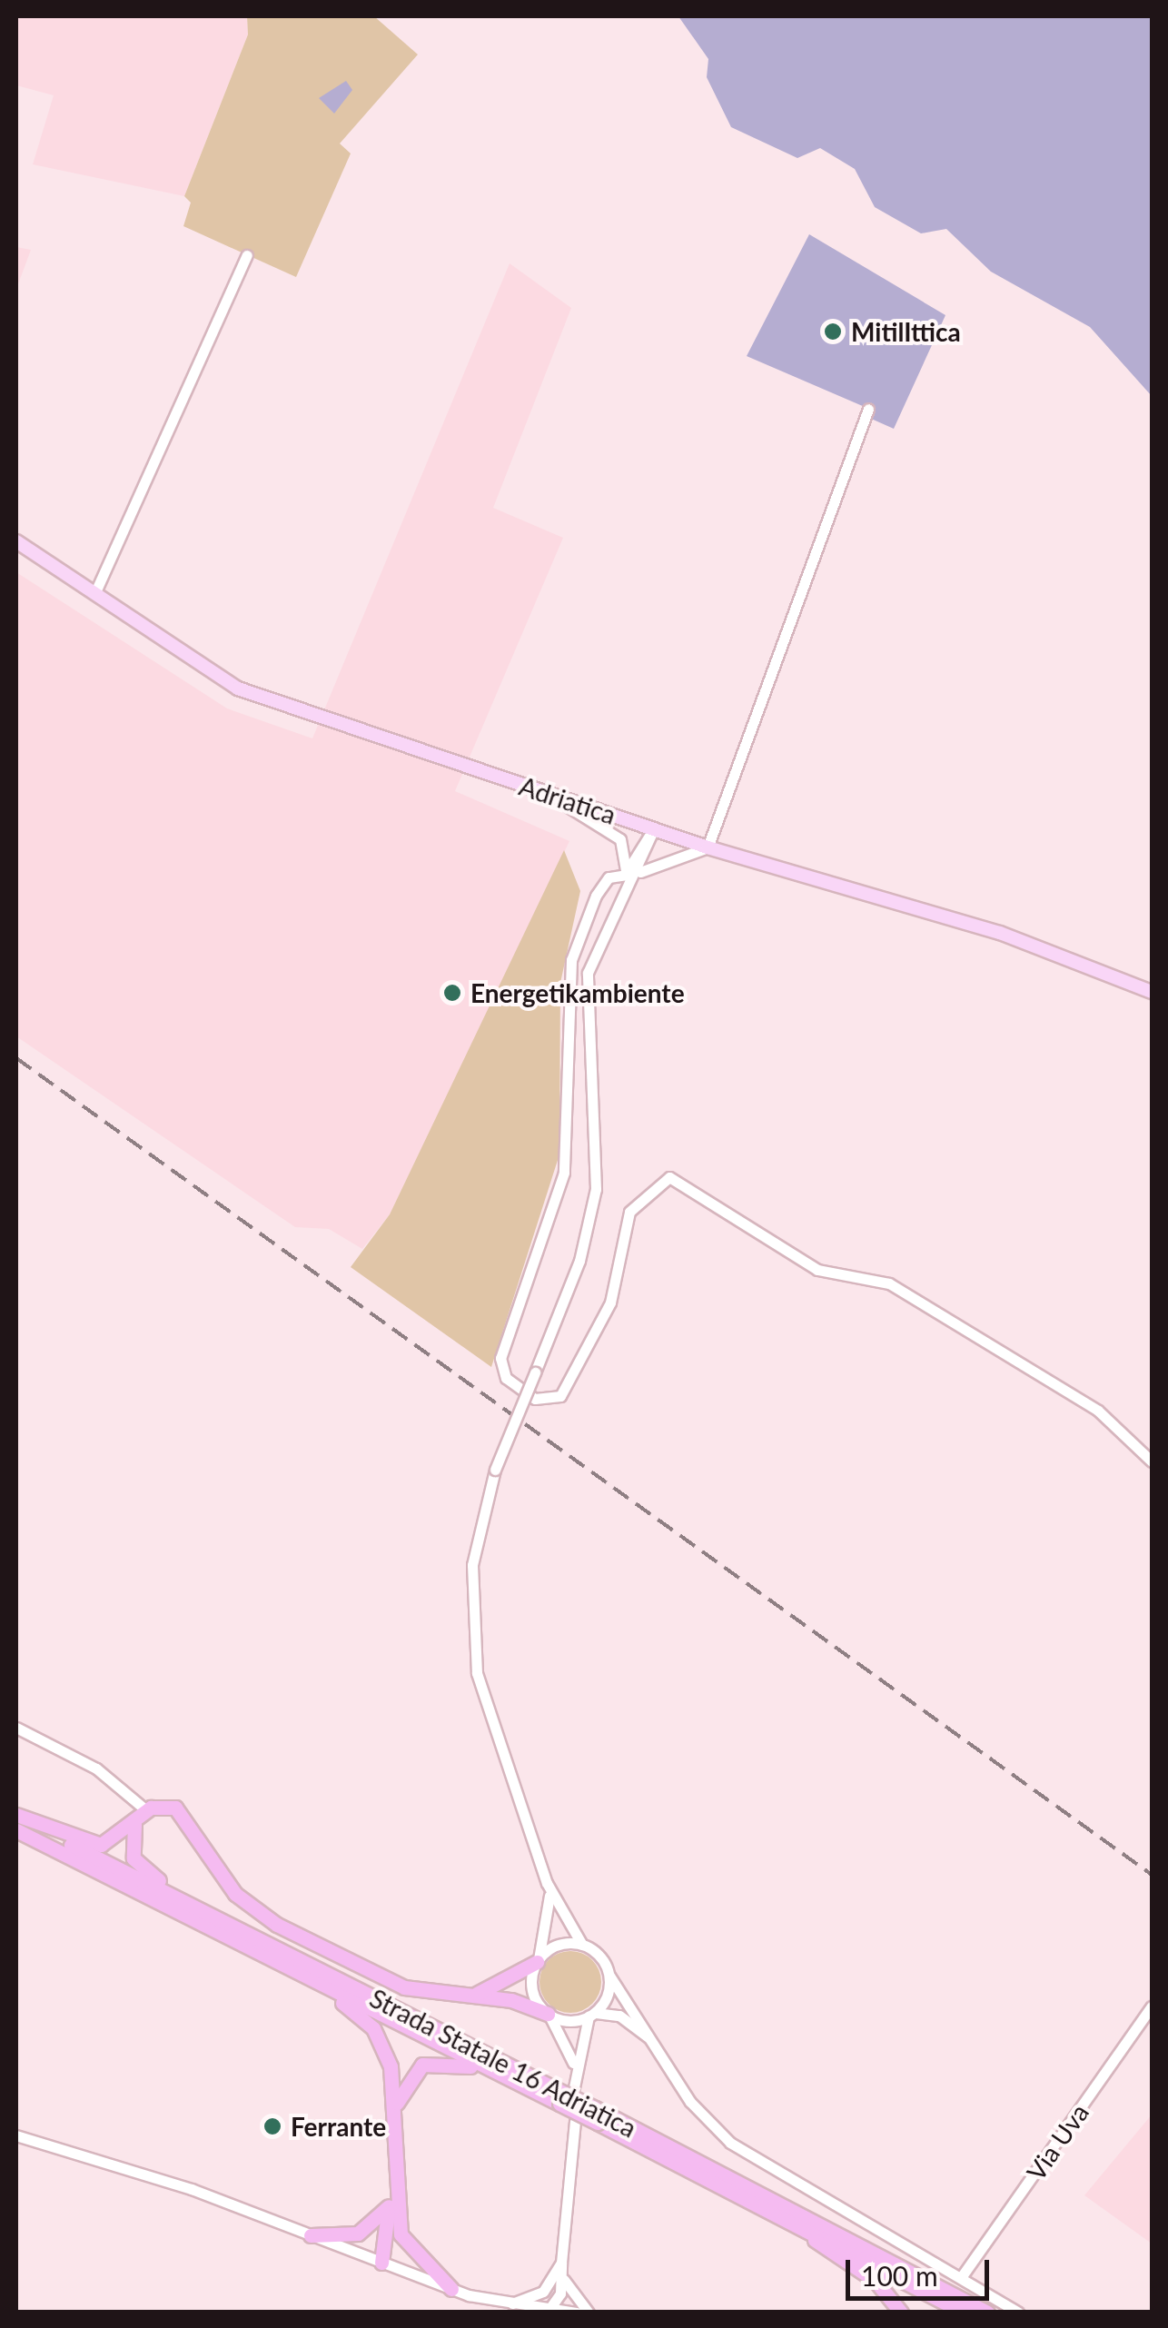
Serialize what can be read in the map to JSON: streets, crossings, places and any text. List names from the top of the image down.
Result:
{
  "streets": {
    "highway": ["Strada Statale 16 Adriatica"],
    "main road": ["Adriatica"],
    "street": ["Via Uva"]
  },
  "places": ["MitilIttica", "Energetikambiente", "Ferrante"],
  "scale_bar": "100 m"
}
